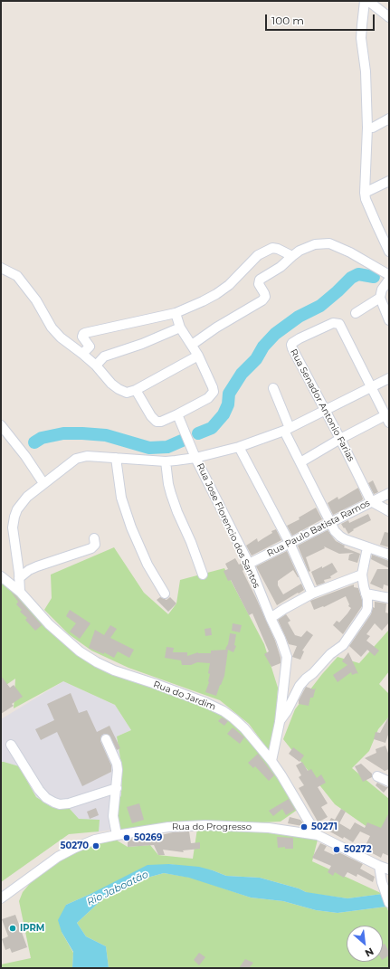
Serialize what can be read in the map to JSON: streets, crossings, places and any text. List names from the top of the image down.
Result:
{
  "streets": {
    "street": [
      "Rua Senador Antonio Farias",
      "Rua Jose Florencio dos Santos",
      "Rua Paulo Batista Ramos",
      "Rua do Jardim",
      "Rua do Progresso"
    ]
  },
  "crossings": [
    ["Rua Senador Antonio Farias", "Rua Paulo Batista Ramos"],
    ["Rua Jose Florencio dos Santos", "Rua Paulo Batista Ramos"],
    ["Rua Jose Florencio dos Santos", "Rua do Jardim"],
    ["Rua do Jardim", "Rua do Progresso"]
  ],
  "water": ["Rio Jaboatão"],
  "places": [
    "50271",
    "50269",
    "50270",
    "50272",
    "IPRM"
  ],
  "scale_bar": "100 m",
  "north": "bottom right"
}
